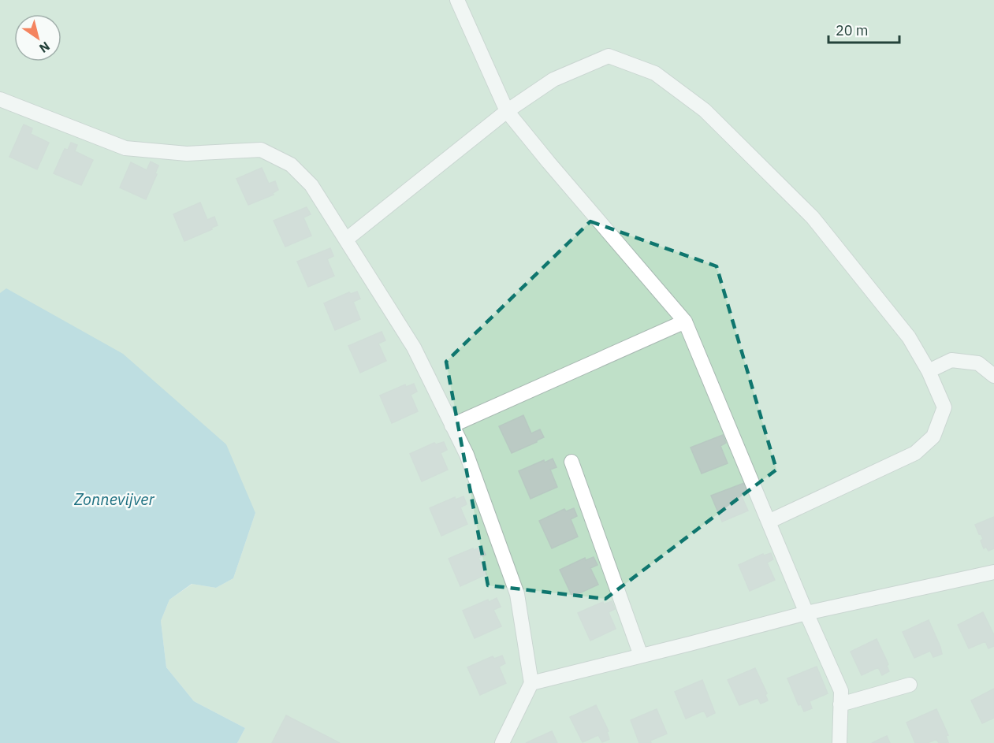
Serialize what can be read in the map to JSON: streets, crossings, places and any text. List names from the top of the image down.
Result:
{
  "water": ["Zonnevijver"],
  "scale_bar": "20 m",
  "north": "bottom right"
}
